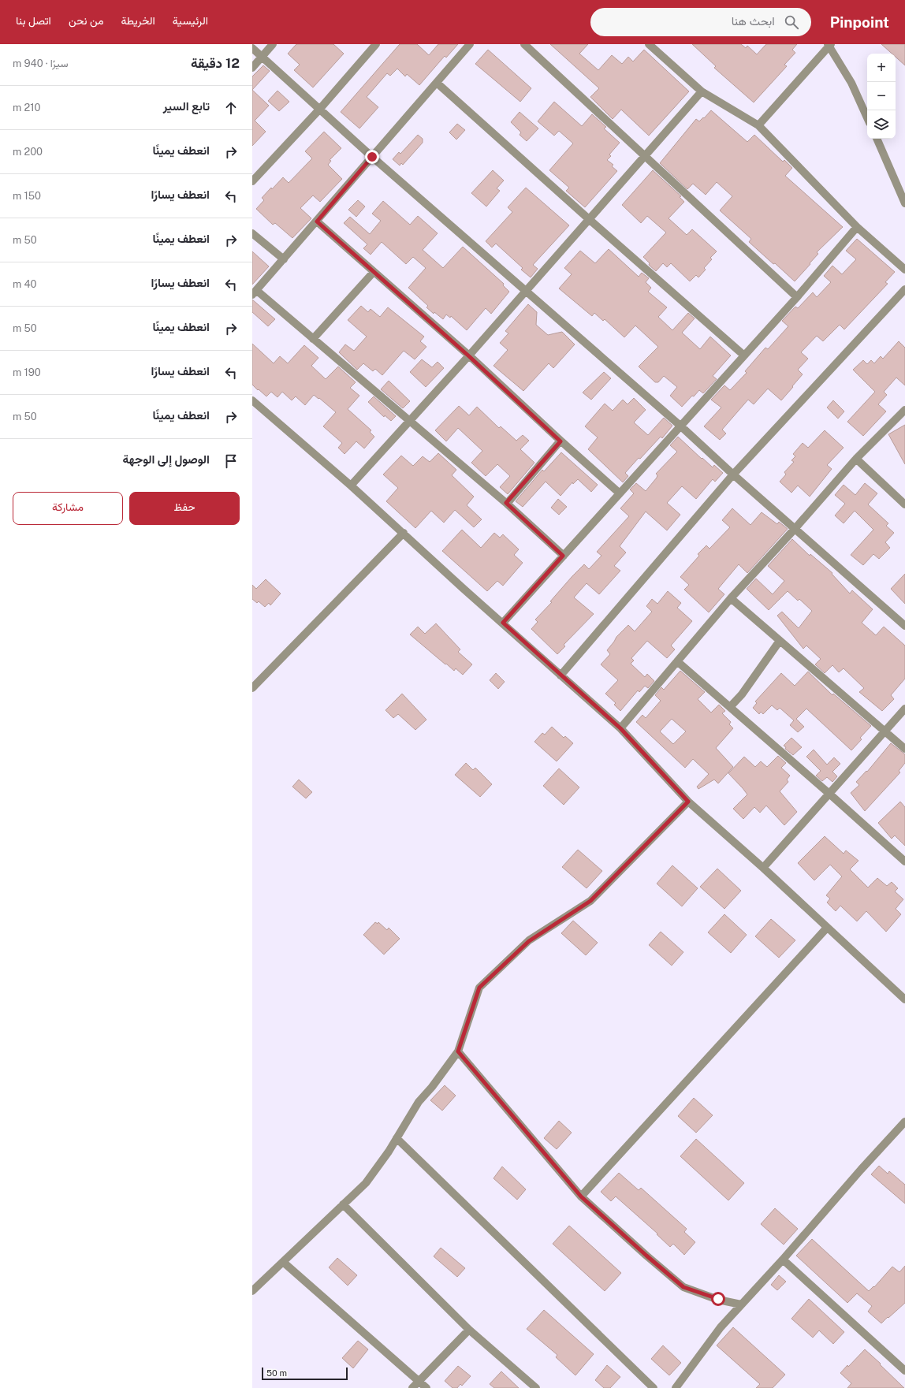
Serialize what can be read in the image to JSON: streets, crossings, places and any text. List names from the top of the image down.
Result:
{
  "scale_bar": "50 m",
  "page": {
    "header": "Pinpoint",
    "search": "ابحث هنا",
    "nav": [
      "الرئيسية",
      "الخريطة",
      "من نحن",
      "اتصل بنا"
    ],
    "heading": ["12 دقيقة", "سيرًا · 940 m"],
    "map_buttons": ["+", "−"],
    "list": [
      ["تابع السير", "210 m"],
      ["انعطف يمينًا", "200 m"],
      ["انعطف يسارًا", "150 m"],
      ["انعطف يمينًا", "50 m"],
      ["انعطف يسارًا", "40 m"],
      ["انعطف يمينًا", "50 m"],
      ["انعطف يسارًا", "190 m"],
      ["انعطف يمينًا", "50 m"],
      "الوصول إلى الوجهة"
    ],
    "buttons": ["حفظ", "مشاركة"],
    "scale": "50 m"
  }
}
